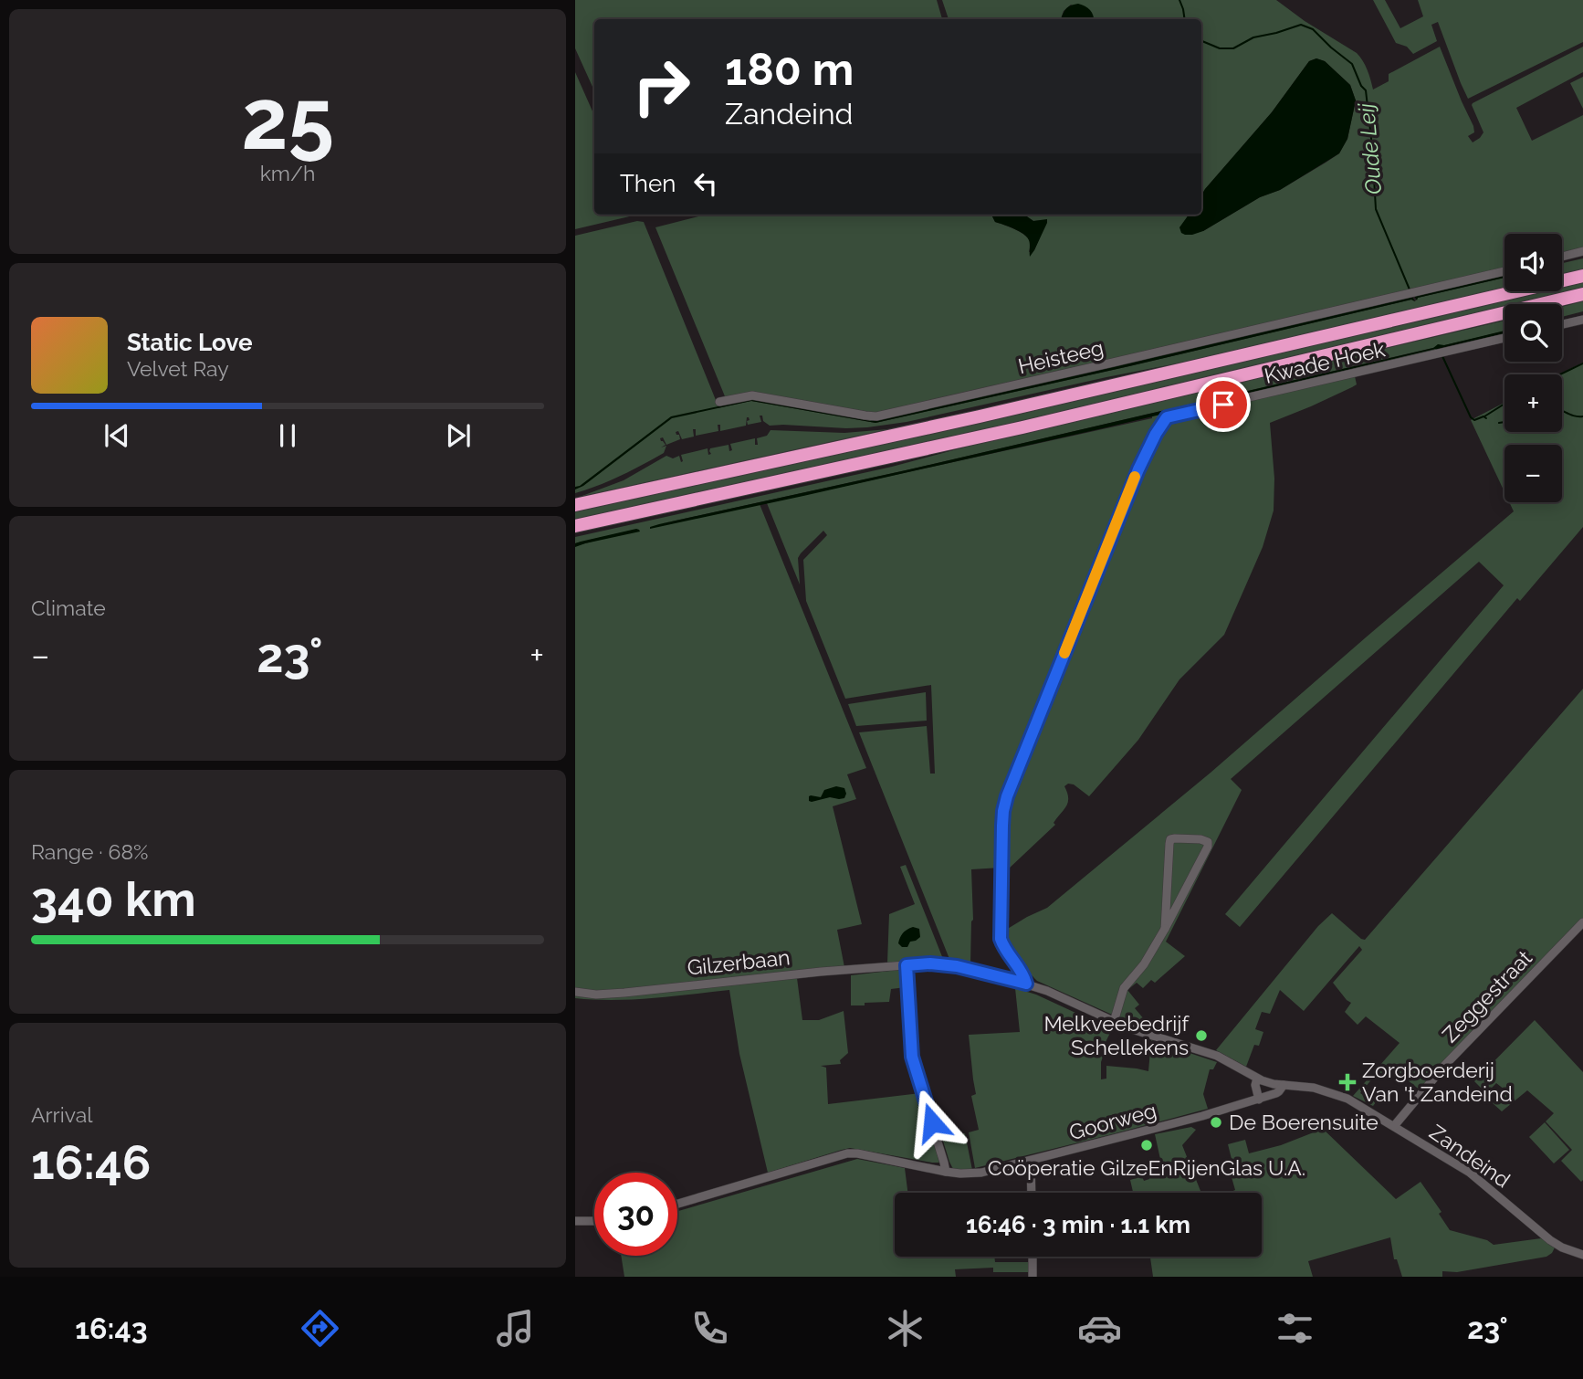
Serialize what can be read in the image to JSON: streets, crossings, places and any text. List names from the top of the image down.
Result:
{
  "streets": {
    "street": [
      "Heisteeg",
      "Kwade Hoek",
      "Gilzerbaan",
      "Zeggestraat",
      "Goorweg",
      "Zandeind"
    ]
  },
  "crossings": [
    ["Kwade Hoek", "Zandeind"],
    ["Gilzerbaan", "Zandeind"],
    ["Zeggestraat", "Zandeind"],
    ["Goorweg", "Zandeind"]
  ],
  "water": ["Oude Leij"],
  "places": {
    "other": ["Melkveebedrijf Schellekens", "De Boerensuite", "Coöperatie GilzeEnRijenGlas U.A."],
    "health": ["Zorgboerderij Van 't Zandeind"]
  },
  "page": {
    "tile": [
      ["25", "km/h"],
      "Climate",
      ["Range · 68%", "340 km"],
      ["Arrival", "16:46"]
    ],
    "turn": ["180 m", "Zandeind"],
    "then": "Then",
    "map_buttons": ["+", "−"],
    "song": ["Static Love", "Velvet Ray"],
    "heat": ["−", "23°", "+"],
    "limit": "30",
    "trip": "16:46 · 3 min · 1.1 km",
    "tabs": ["16:43", "23°"]
  }
}
